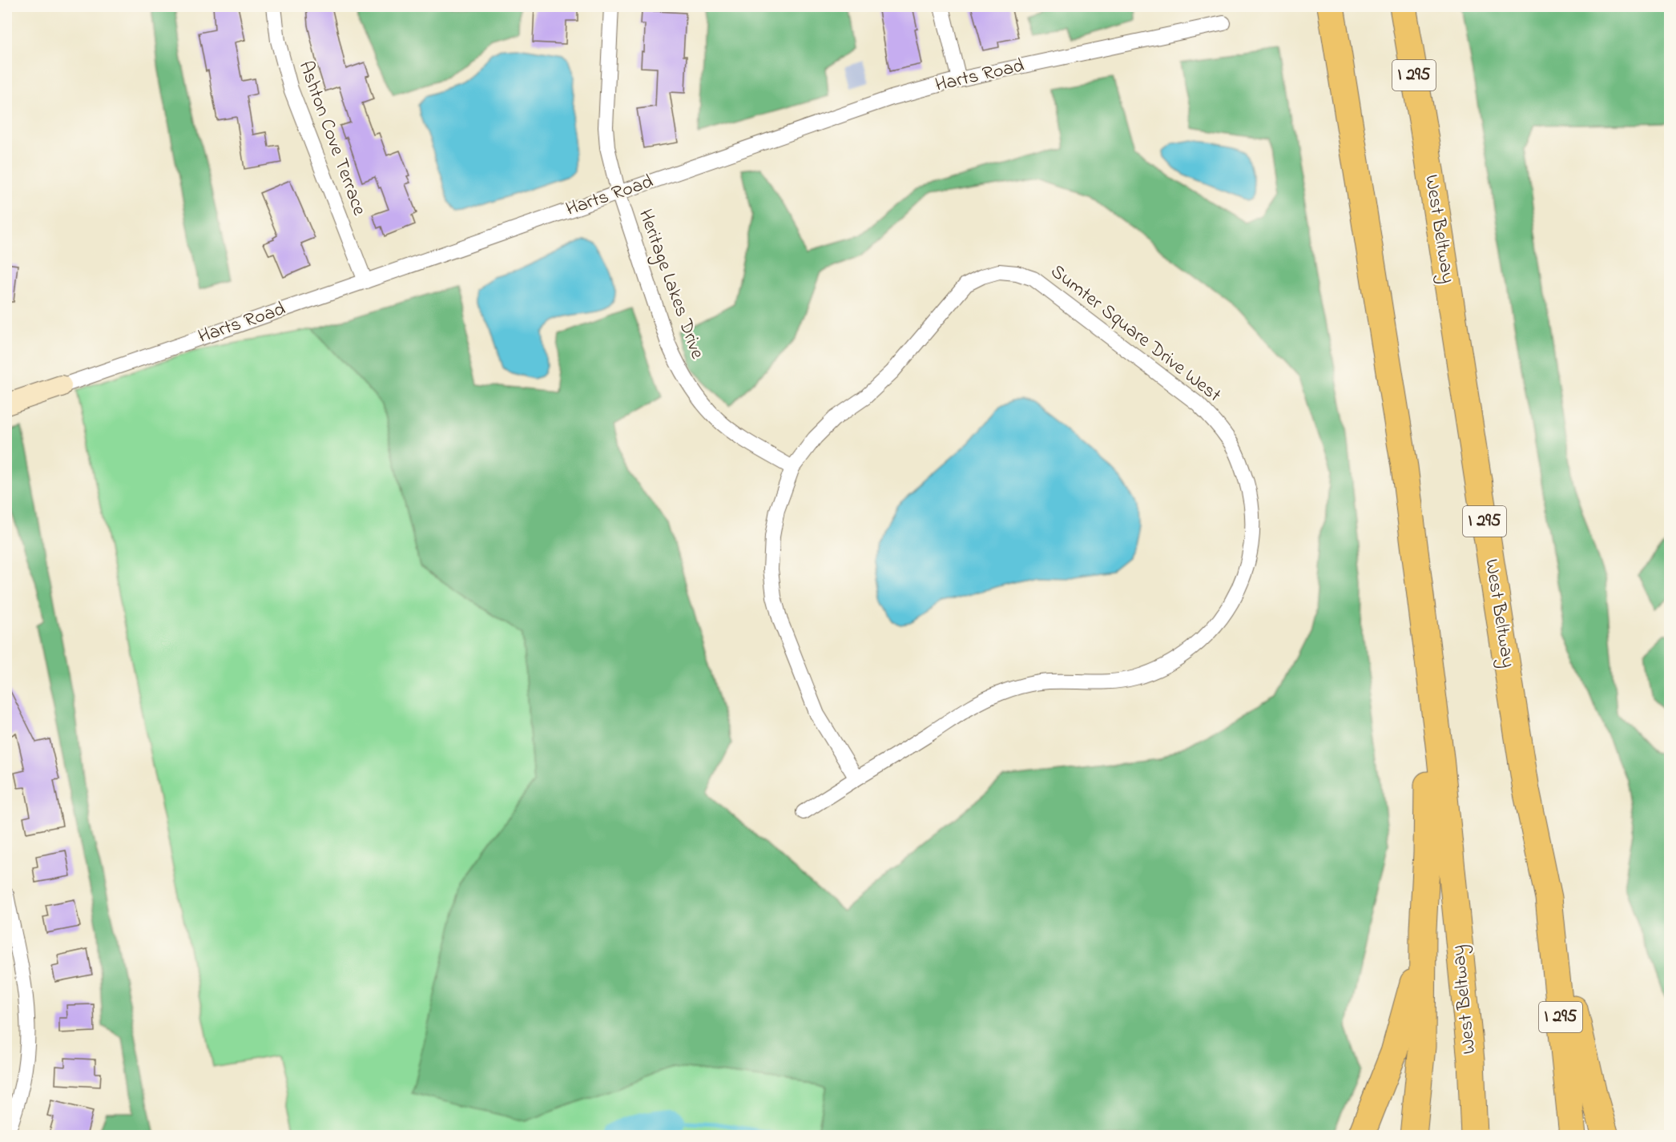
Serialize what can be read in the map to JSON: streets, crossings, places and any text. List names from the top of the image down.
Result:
{
  "streets": {
    "highway": ["I 295", "West Beltway"],
    "street": [
      "Harts Road",
      "Ashton Cove Terrace",
      "Heritage Lakes Drive",
      "Sumter Square Drive West"
    ]
  },
  "crossings": [
    ["Harts Road", "Ashton Cove Terrace"],
    ["Harts Road", "Heritage Lakes Drive"],
    ["Heritage Lakes Drive", "Sumter Square Drive West"]
  ]
}
